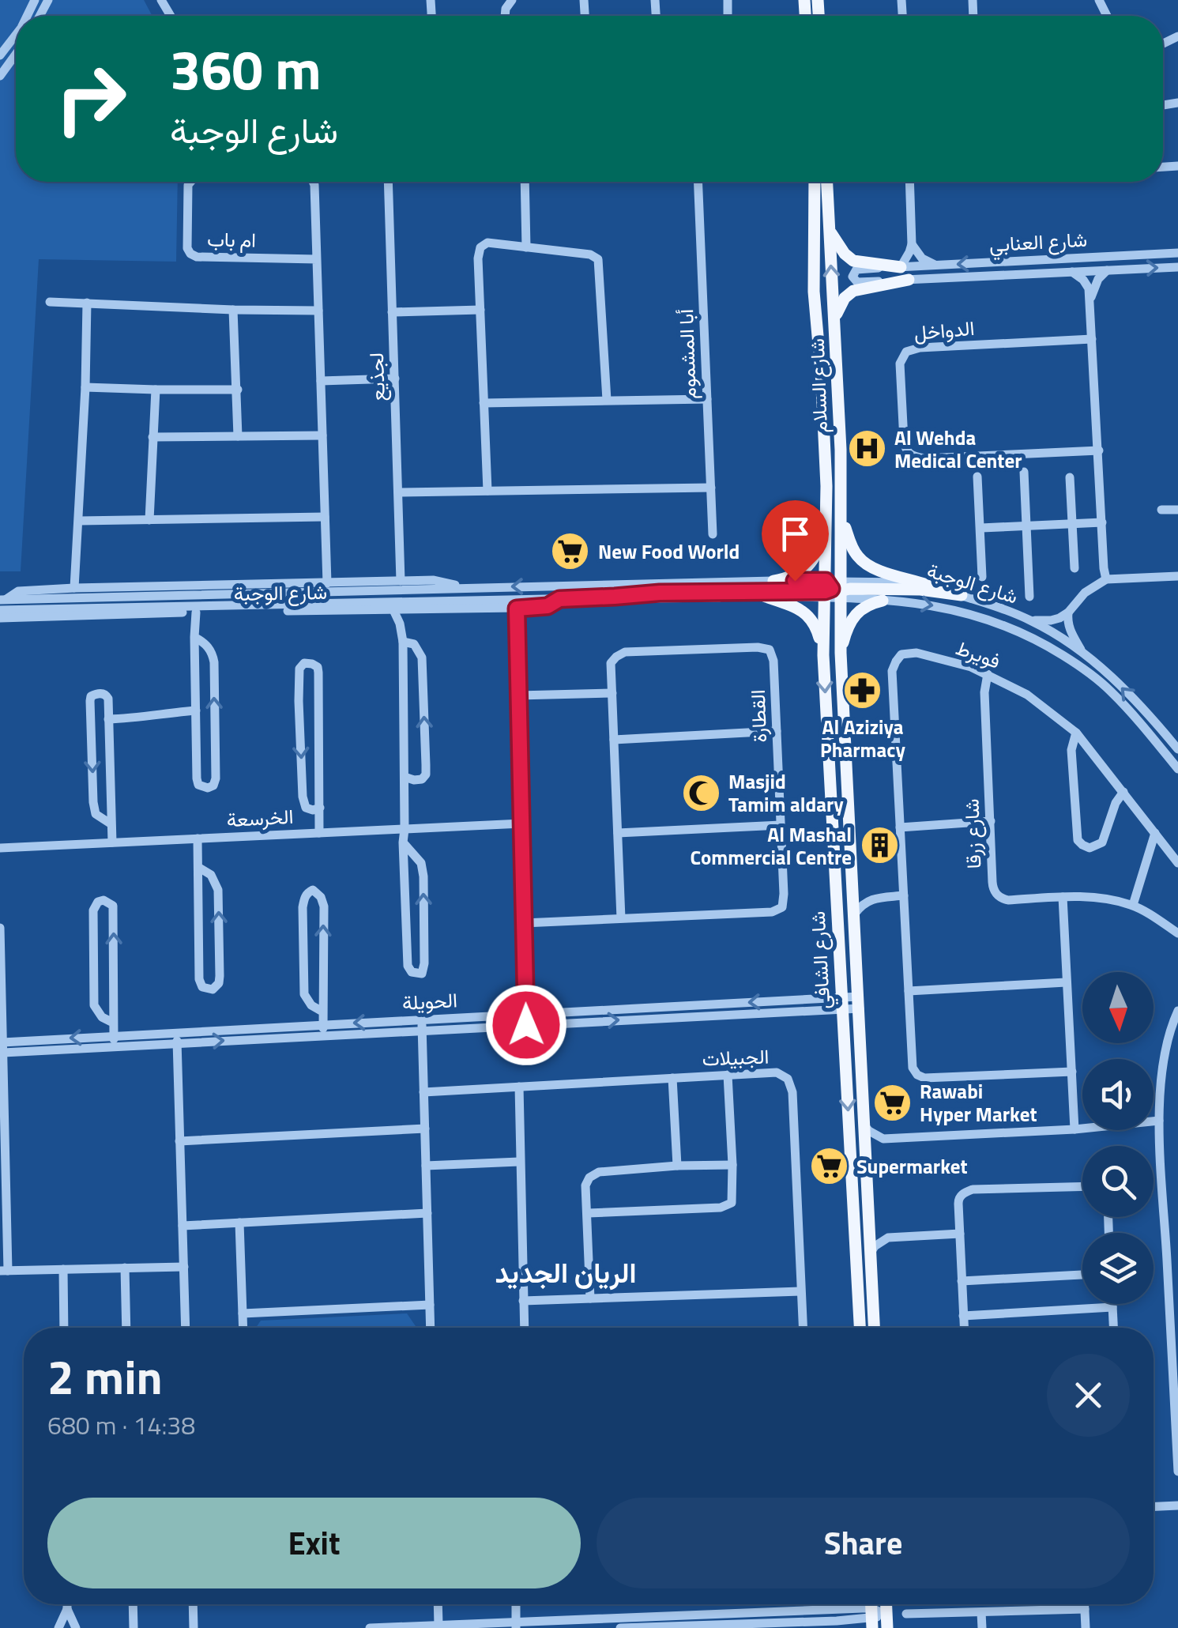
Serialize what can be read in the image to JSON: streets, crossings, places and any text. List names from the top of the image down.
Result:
{
  "streets": {
    "main road": ["شارع السلام", "شارع الشافي"],
    "street": [
      "ام باب",
      "شارع العنابي",
      "الدواخل",
      "أبا المشموم",
      "لجذيع",
      "شارع الوجبة",
      "فويرط",
      "القطارة",
      "الخرسعة",
      "شارع زرقا",
      "الحويلة",
      "الجبيلات"
    ]
  },
  "crossings": [
    ["ام باب", "شارع الوجبة"],
    ["لجذيع", "شارع الوجبة"],
    ["شارع السلام", "شارع الوجبة"],
    ["شارع السلام", "شارع الشافي"],
    ["شارع الوجبة", "شارع الشافي"],
    ["فويرط", "شارع زرقا"],
    ["شارع الشافي", "الحويلة"]
  ],
  "districts": ["الريان الجديد"],
  "places": {
    "hospital": ["Al Wehda Medical Center"],
    "supermarket": ["New Food World", "Rawabi Hyper Market", "Supermarket"],
    "pharmacy": ["Al Aziziya Pharmacy"],
    "mosque": ["Masjid Tamim aldary"],
    "building": ["Al Mashal Commercial Centre"]
  },
  "north": "bottom",
  "page": {
    "turn": ["360 m", "شارع الوجبة"],
    "heading": ["2 min", "680 m · 14:38"],
    "buttons": ["Exit", "Share"]
  }
}
